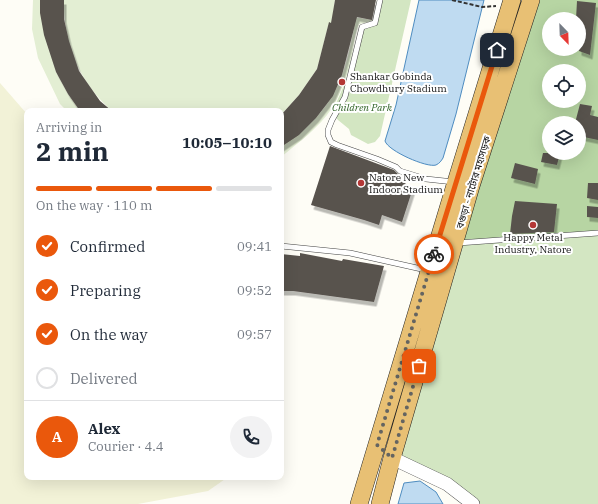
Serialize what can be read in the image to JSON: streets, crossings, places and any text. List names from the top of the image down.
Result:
{
  "streets": {
    "highway": ["বগুড়া - নাটোর মহাসড়ক"]
  },
  "parks": ["Children Park"],
  "places": ["Shankar Gobinda Chowdhury Stadium", "Natore New Indoor Stadium", "Happy Metal Industry, Natore"],
  "north": "bottom right",
  "page": {
    "heading": ["2 min", "Arriving in", "10:05–10:10"],
    "panel": ["Alex", "Courier · 4.4"],
    "bar": "On the way · 110 m",
    "list": [
      ["Confirmed", "09:41"],
      ["Preparing", "09:52"],
      ["On the way", "09:57"],
      "Delivered"
    ],
    "round": "A"
  }
}
